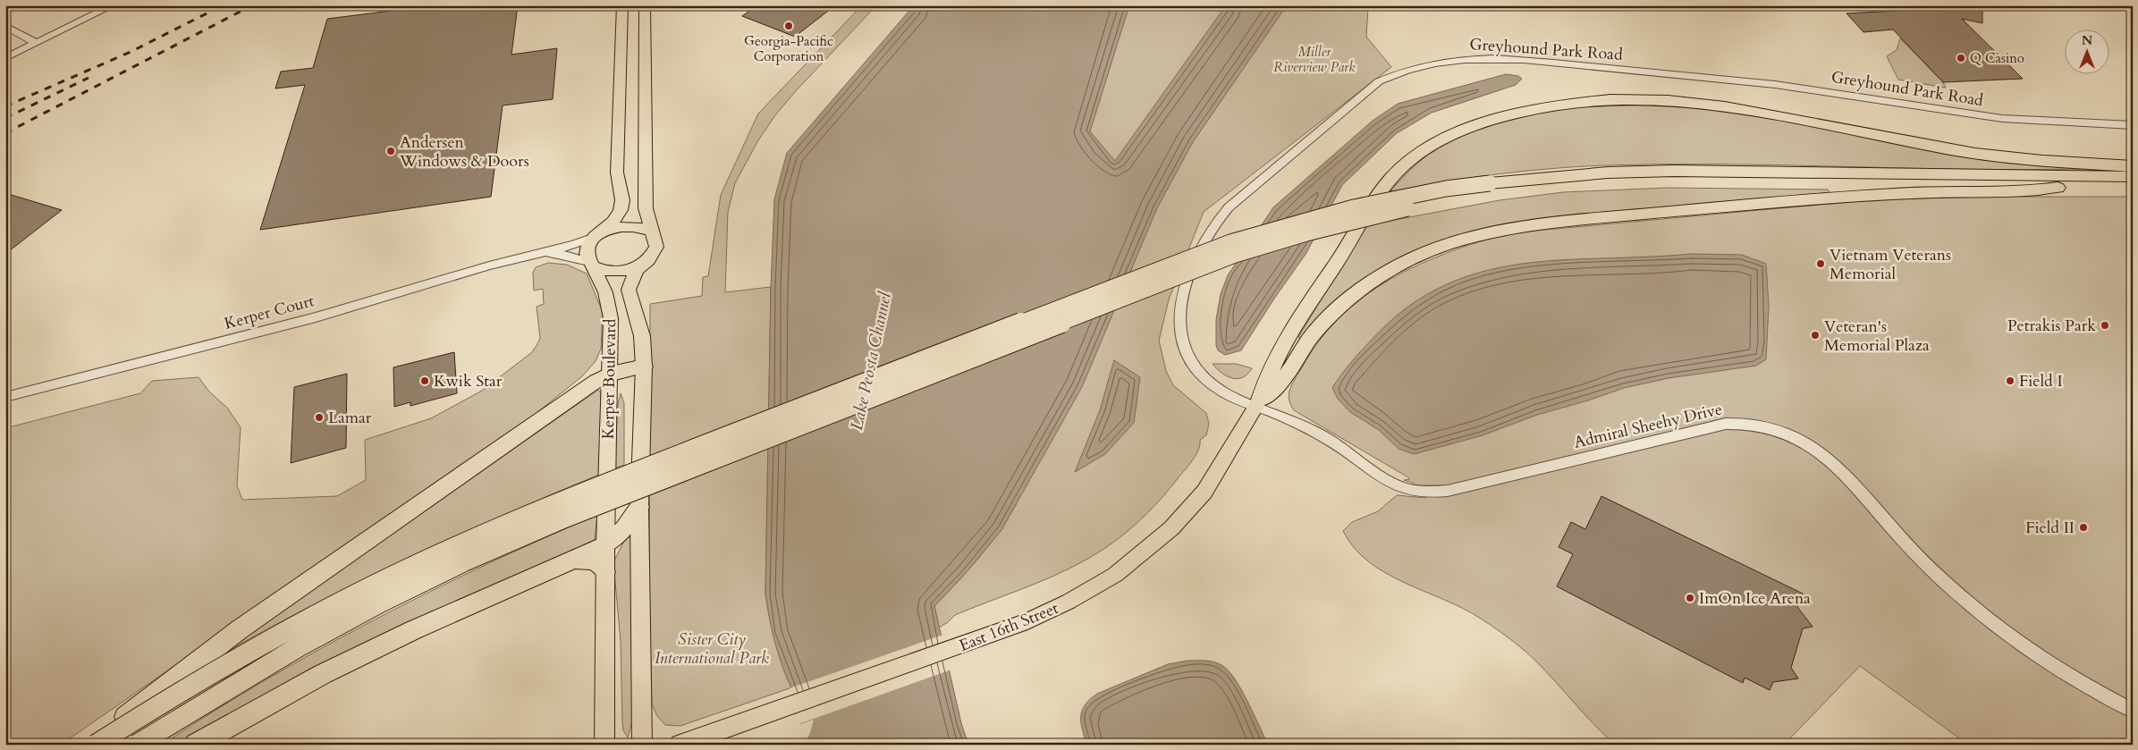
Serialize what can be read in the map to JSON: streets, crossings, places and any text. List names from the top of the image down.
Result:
{
  "streets": {
    "main road": ["Kerper Boulevard", "East 16th Street"],
    "street": ["Greyhound Park Road", "Kerper Court", "Admiral Sheehy Drive"]
  },
  "crossings": [
    ["Greyhound Park Road", "Admiral Sheehy Drive"],
    ["Greyhound Park Road", "East 16th Street"],
    ["Kerper Court", "Kerper Boulevard"],
    ["Admiral Sheehy Drive", "East 16th Street"]
  ],
  "water": ["Lake Peosta Channel"],
  "parks": ["Miller Riverview Park", "Sister City International Park"],
  "places": [
    "Georgia-Pacific Corporation",
    "Q Casino",
    "Andersen Windows & Doors",
    "Vietnam Veterans Memorial",
    "Petrakis Park",
    "Veteran's Memorial Plaza",
    "Kwik Star",
    "Field I",
    "Lamar",
    "Field II",
    "ImOn Ice Arena"
  ],
  "north": "top"
}
